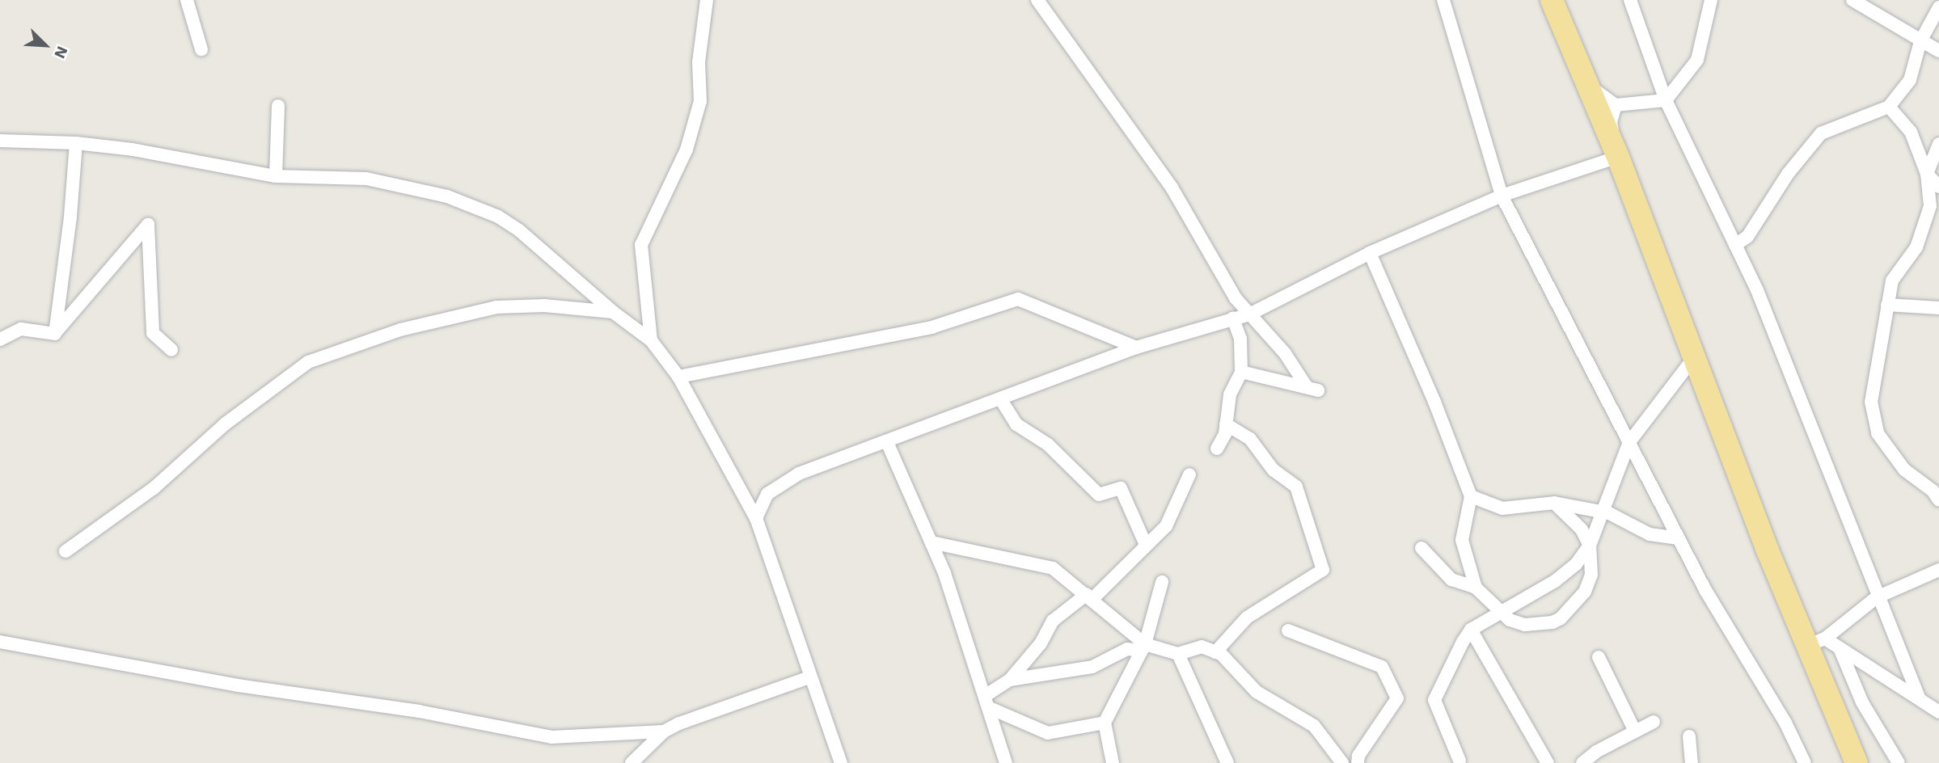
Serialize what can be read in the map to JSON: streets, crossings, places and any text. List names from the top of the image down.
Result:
{
  "north": "bottom right"
}
